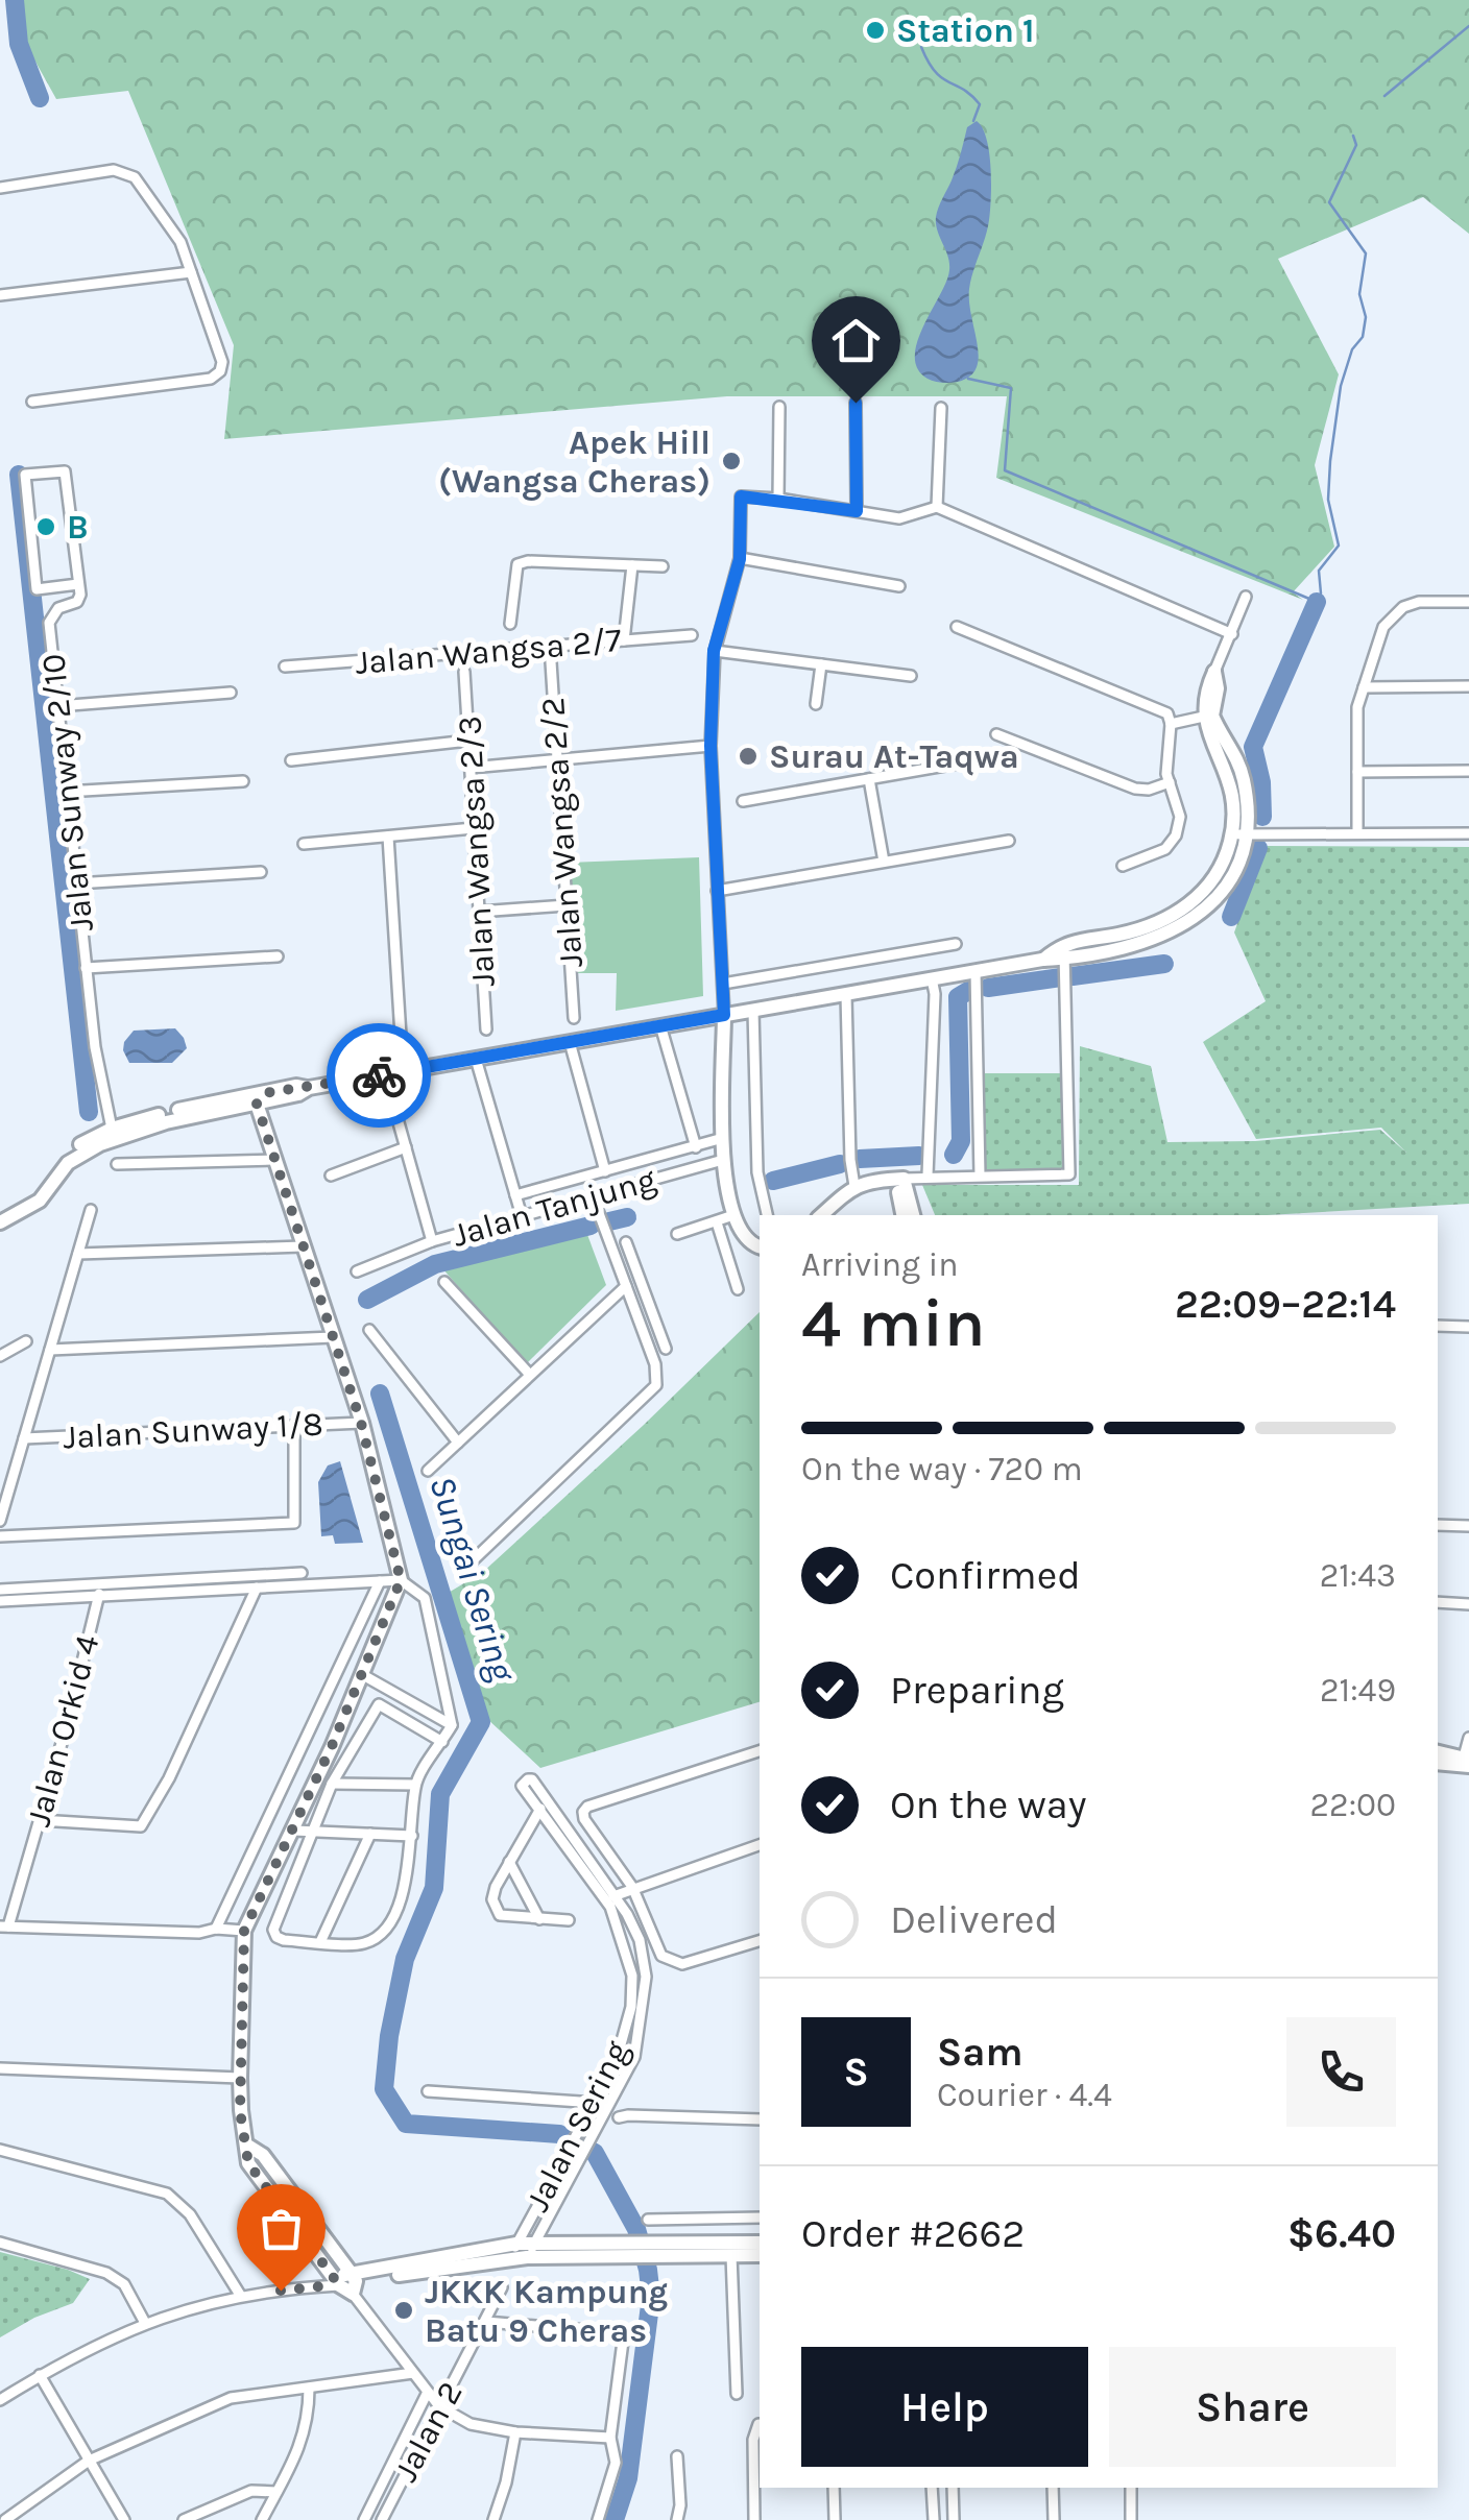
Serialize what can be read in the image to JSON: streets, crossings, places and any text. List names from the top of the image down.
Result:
{
  "streets": {
    "street": [
      "Jalan Wangsa 2/7",
      "Jalan Sunway 2/10",
      "Jalan Wangsa 2/2",
      "Jalan Wangsa 2/3",
      "Jalan Tanjung",
      "Jalan Sunway 1/8",
      "Jalan Orkid 4",
      "Jalan Sering",
      "Jalan 2"
    ]
  },
  "crossings": [
    ["Jalan Wangsa 2/7", "Jalan Wangsa 2/2"]
  ],
  "water": ["Sungai Sering"],
  "places": [
    "Station 1",
    "Apek Hill (Wangsa Cheras)",
    "B",
    "Surau At-Taqwa",
    "JKKK Kampung Batu 9 Cheras"
  ],
  "page": {
    "heading": ["4 min", "Arriving in", "22:09–22:14"],
    "panel": [
      "Sam",
      "Courier · 4.4",
      "Order #2662",
      "$6.40"
    ],
    "bar": "On the way · 720 m",
    "list": [
      ["Confirmed", "21:43"],
      ["Preparing", "21:49"],
      ["On the way", "22:00"],
      "Delivered"
    ],
    "round": "S",
    "buttons": ["Help", "Share"]
  }
}
